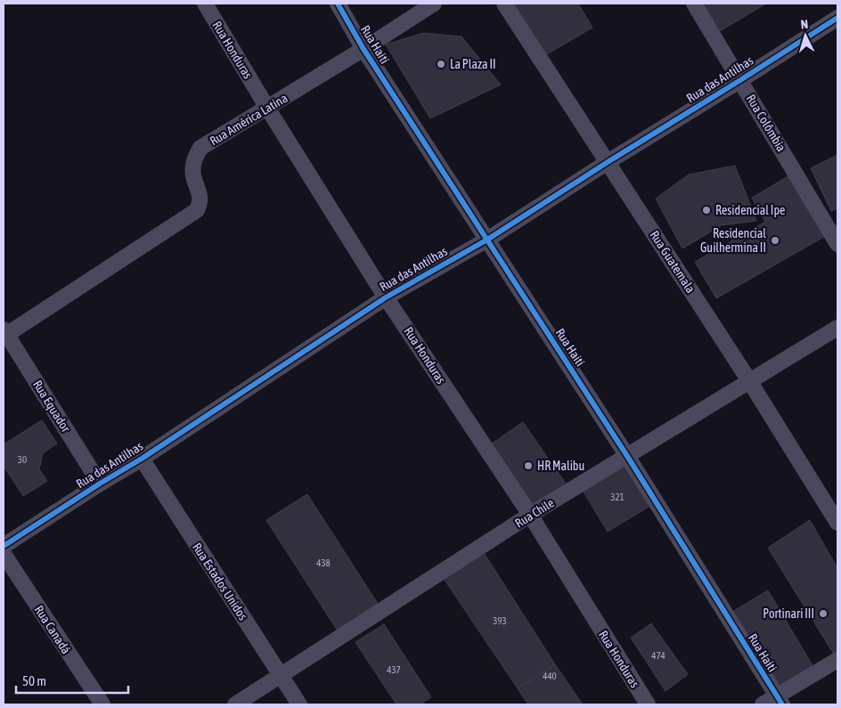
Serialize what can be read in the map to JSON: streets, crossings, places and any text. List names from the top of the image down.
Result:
{
  "streets": {
    "street": [
      "Rua Haiti",
      "Rua Honduras",
      "Rua das Antilhas",
      "Rua América Latina",
      "Rua Colômbia",
      "Rua Guatemala",
      "Rua Equador",
      "Rua Chile",
      "Rua Estados Unidos",
      "Rua Canadá"
    ]
  },
  "crossings": [
    ["Rua Haiti", "Rua das Antilhas"],
    ["Rua Haiti", "Rua América Latina"],
    ["Rua Haiti", "Rua Chile"],
    ["Rua Honduras", "Rua das Antilhas"],
    ["Rua Honduras", "Rua América Latina"],
    ["Rua Honduras", "Rua Chile"],
    ["Rua das Antilhas", "Rua Colômbia"],
    ["Rua das Antilhas", "Rua Guatemala"],
    ["Rua das Antilhas", "Rua Equador"],
    ["Rua das Antilhas", "Rua Estados Unidos"],
    ["Rua América Latina", "Rua Equador"],
    ["Rua Guatemala", "Rua Chile"],
    ["Rua Chile", "Rua Estados Unidos"]
  ],
  "places": [
    "La Plaza II",
    "Residencial Ipe",
    "Residencial Guilhermina II",
    "HR Malibu",
    "Portinari III"
  ],
  "house_numbers": [
    "30",
    "321",
    "438",
    "393",
    "474",
    "437",
    "440"
  ],
  "scale_bar": "50 m",
  "north": "top"
}
